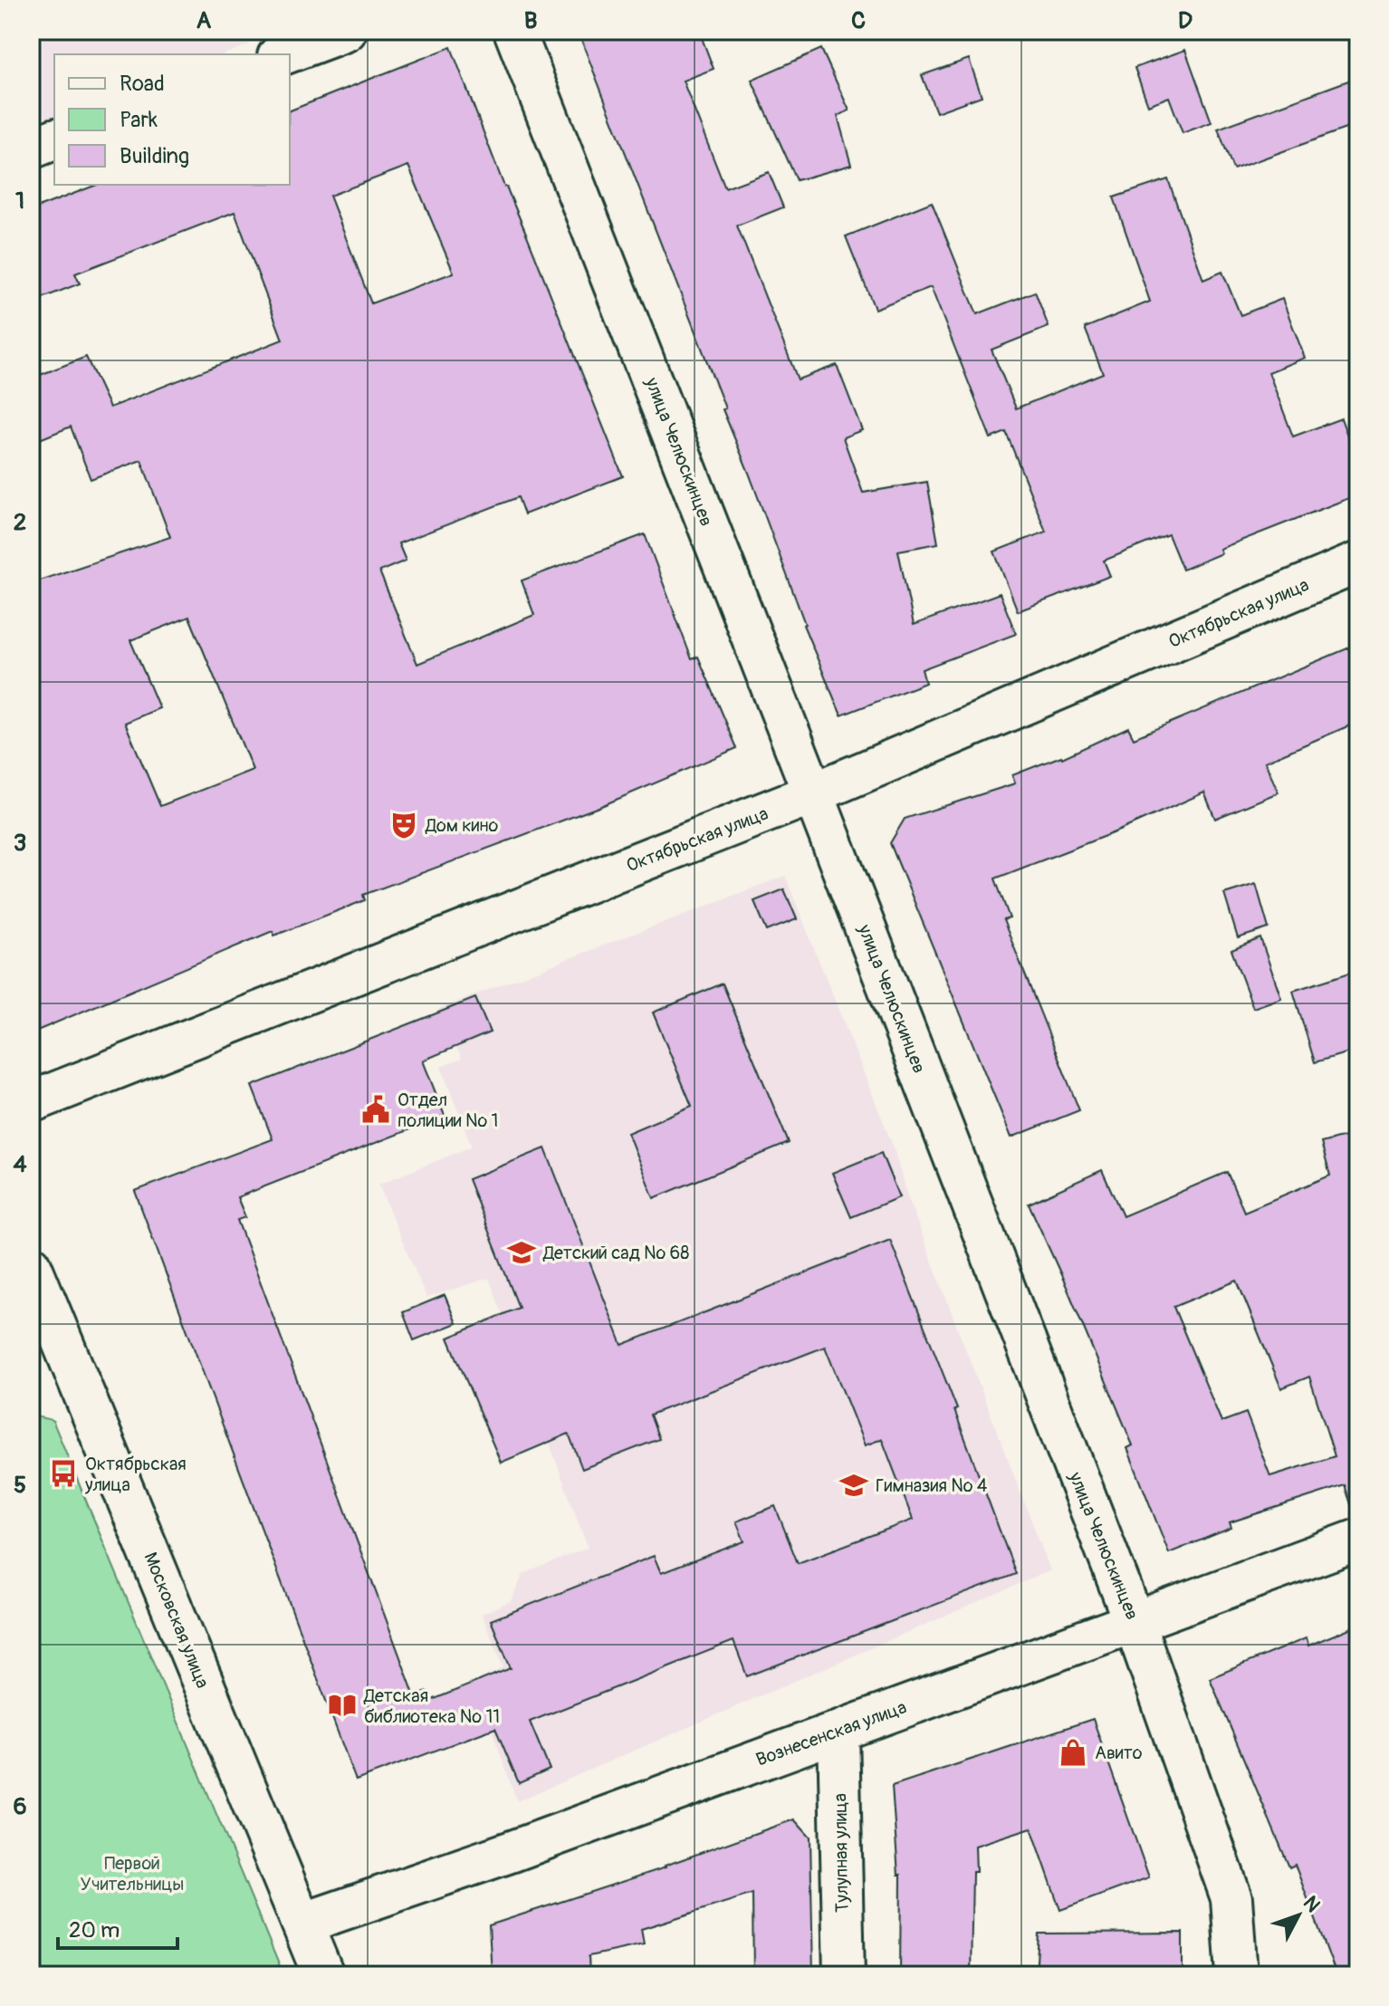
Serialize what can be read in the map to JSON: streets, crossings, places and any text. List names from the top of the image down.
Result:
{
  "streets": {
    "street": [
      "улица Челюскинцев",
      "Октябрьская улица",
      "Московская улица",
      "Вознесенская улица",
      "Тулупная улица"
    ]
  },
  "crossings": [
    ["улица Челюскинцев", "Октябрьская улица"],
    ["улица Челюскинцев", "Вознесенская улица"],
    ["Московская улица", "Вознесенская улица"],
    ["Вознесенская улица", "Тулупная улица"]
  ],
  "parks": ["Первой Учительницы"],
  "places": {
    "theatre": ["Дом кино"],
    "public building": ["Отдел полиции № 1"],
    "school or university": ["Детский сад № 68", "Гимназия № 4"],
    "bus stop": ["Октябрьская улица"],
    "library": ["Детская библиотека № 11"],
    "shop": ["Авито"]
  },
  "legend": ["Road", "Park", "Building"],
  "scale_bar": "20 m",
  "north": "top right",
  "grid": {
    "columns": [
      "A",
      "B",
      "C",
      "D"
    ],
    "rows": [
      "1",
      "2",
      "3",
      "4",
      "5",
      "6"
    ]
  }
}
